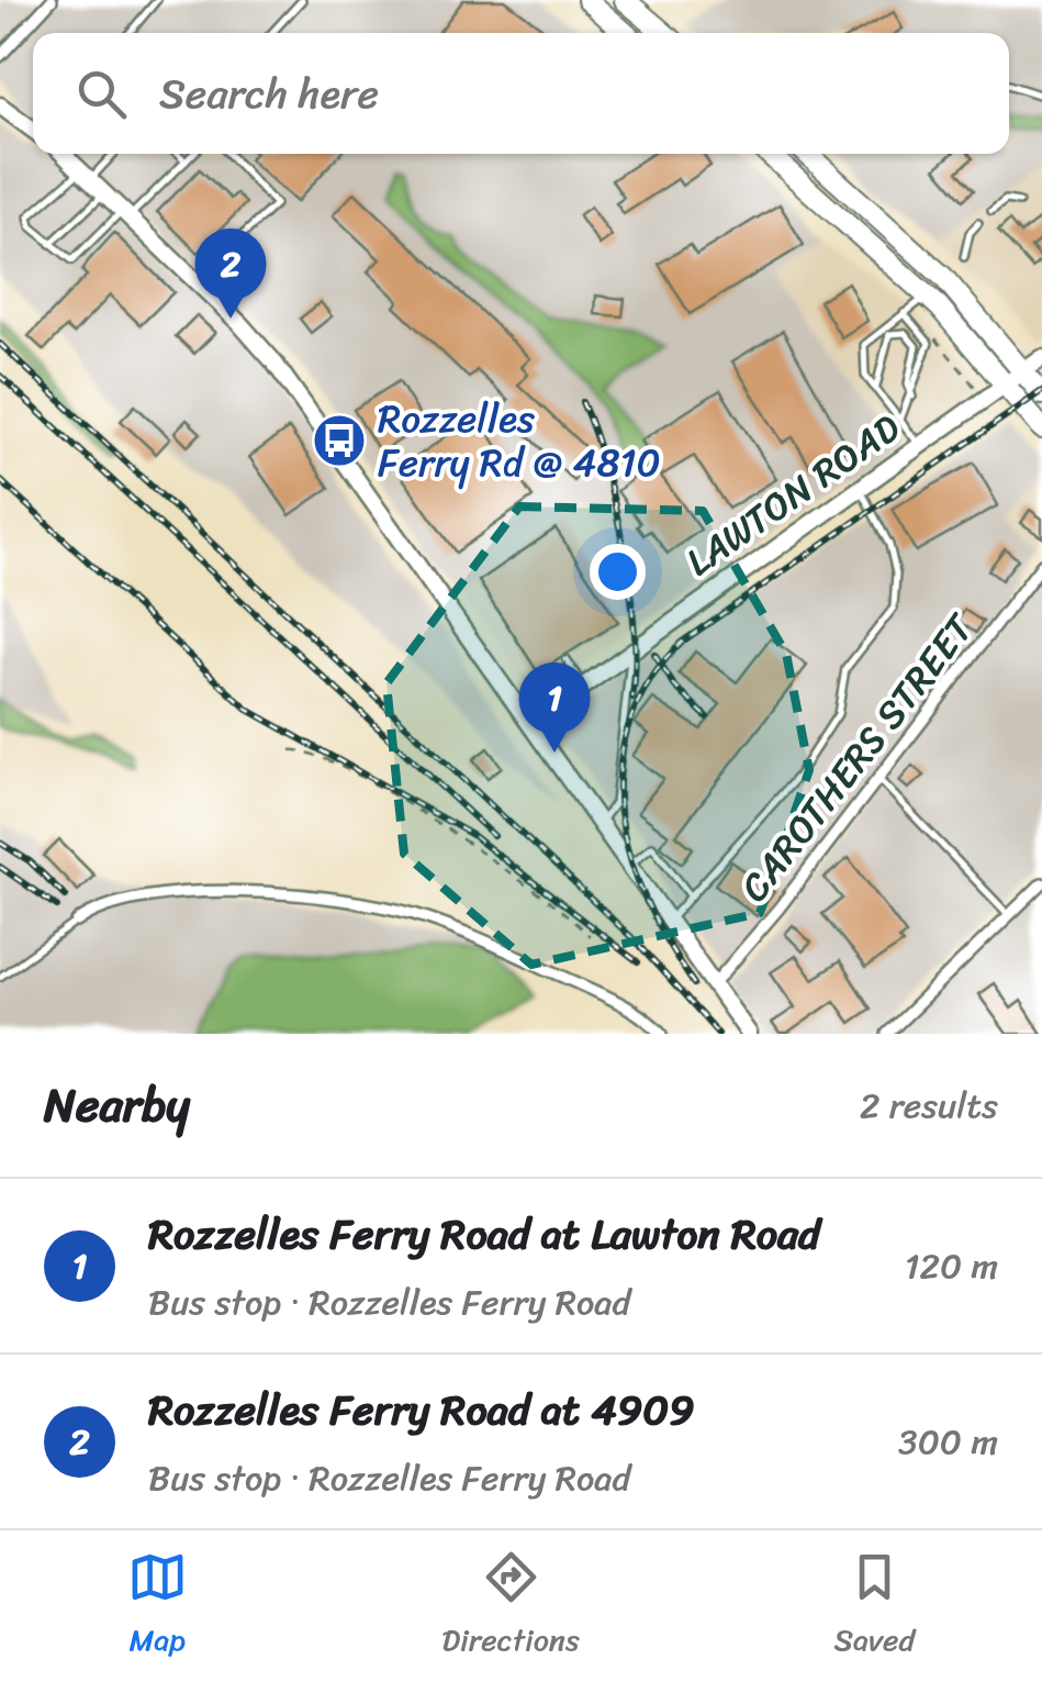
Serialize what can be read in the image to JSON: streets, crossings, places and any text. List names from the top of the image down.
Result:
{
  "streets": {
    "street": ["LAWTON ROAD", "CAROTHERS STREET"]
  },
  "places": {
    "bus stop": ["Rozzelles Ferry Rd @ 4810"]
  },
  "page": {
    "search": "Search here",
    "pins": ["2", "1"],
    "heading": ["Nearby", "2 results"],
    "list": [
      {
        "mark": "1",
        "name": "Rozzelles Ferry Road at Lawton Road",
        "note": "Bus stop · Rozzelles Ferry Road",
        "value": "120 m"
      },
      {
        "mark": "2",
        "name": "Rozzelles Ferry Road at 4909",
        "note": "Bus stop · Rozzelles Ferry Road",
        "value": "300 m"
      }
    ],
    "nav": ["Map", "Directions", "Saved"]
  }
}
